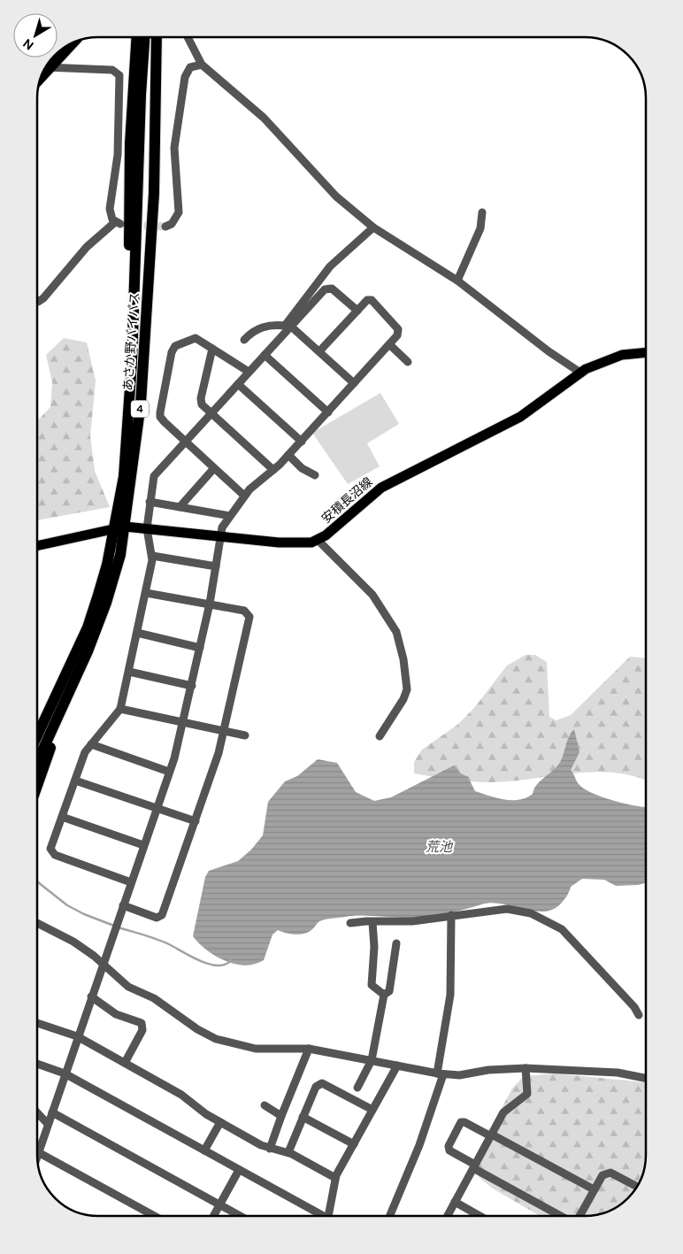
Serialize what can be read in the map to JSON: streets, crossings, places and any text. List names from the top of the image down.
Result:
{
  "streets": {
    "highway": ["あさか野バイパス", "4"],
    "main road": ["安積長沼線"]
  },
  "crossings": [
    ["あさか野バイパス", "安積長沼線"]
  ],
  "water": ["荒池"],
  "north": "bottom left"
}
